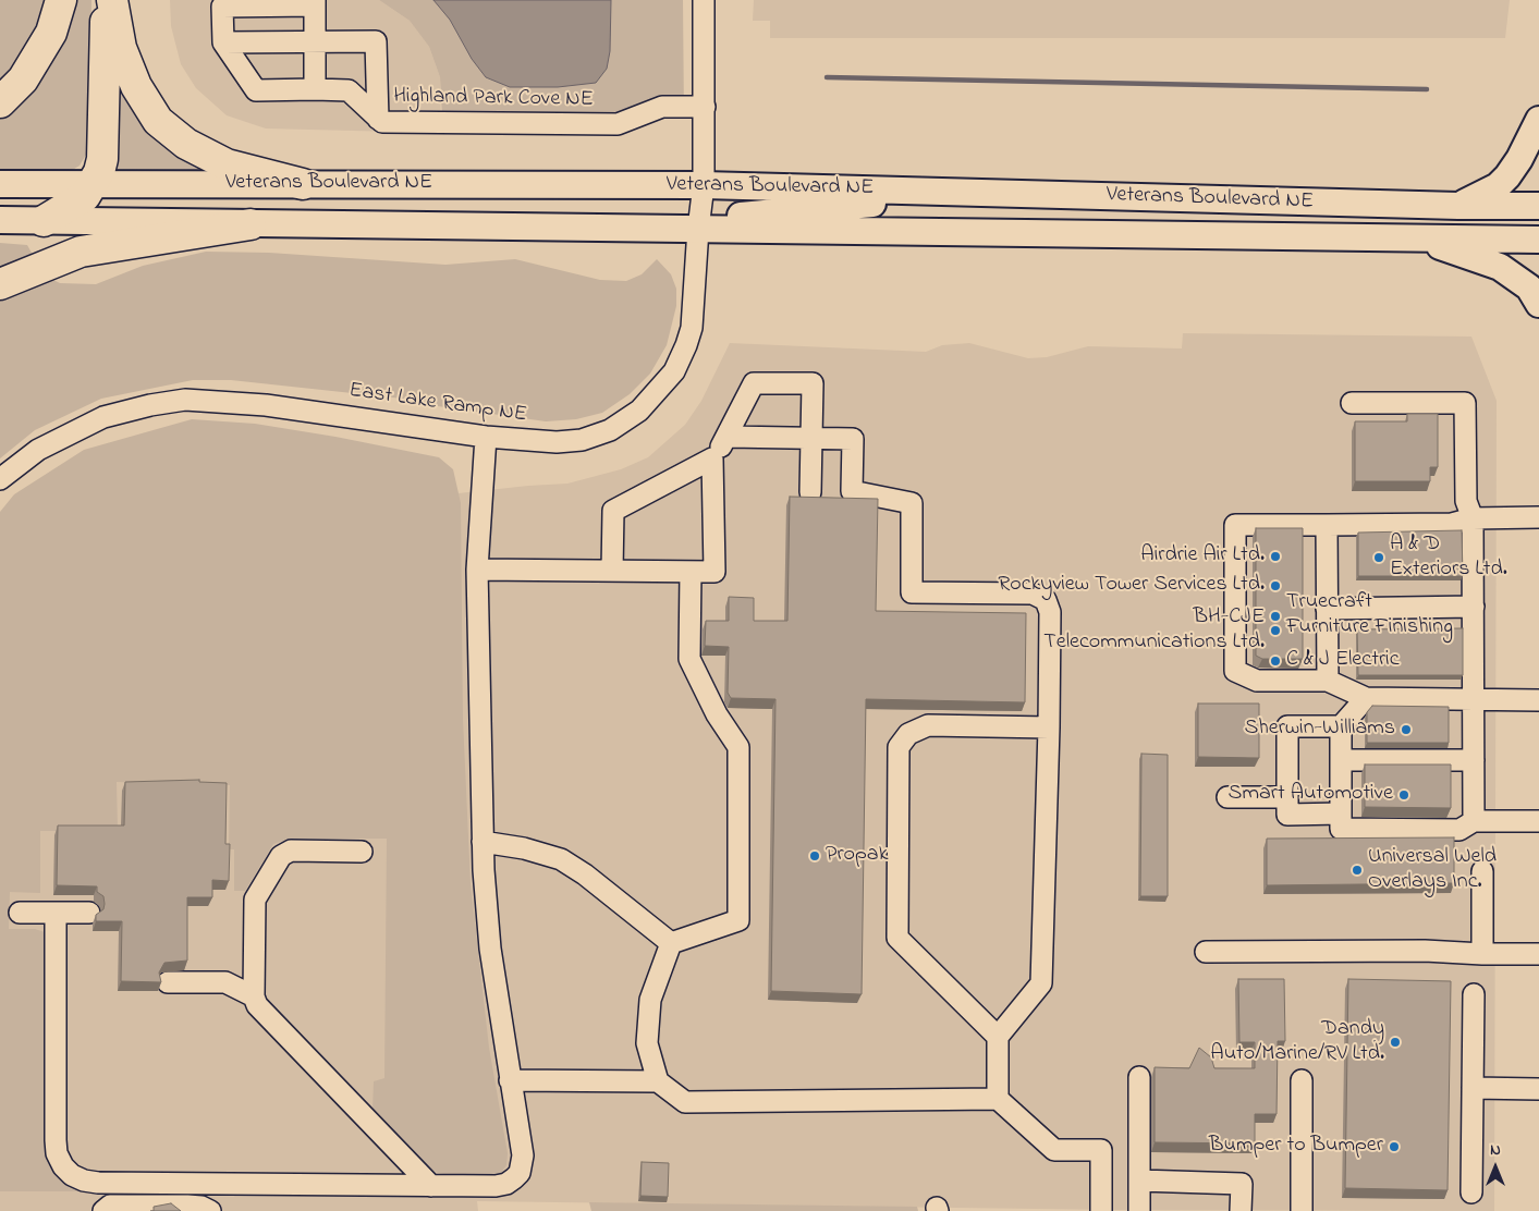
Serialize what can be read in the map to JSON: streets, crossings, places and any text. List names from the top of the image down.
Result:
{
  "streets": {
    "main road": ["Veterans Boulevard NE"],
    "street": ["Highland Park Cove NE", "East Lake Ramp NE"]
  },
  "crossings": [
    ["Highland Park Cove NE", "East Lake Ramp NE"],
    ["Veterans Boulevard NE", "East Lake Ramp NE"]
  ],
  "places": [
    "Airdrie Air Ltd.",
    "A & D Exteriors Ltd.",
    "Rockyview Tower Services Ltd.",
    "Truecraft Furniture Finishing",
    "BH-CJE Telecommunications Ltd.",
    "C & J Electric",
    "Sherwin-Williams",
    "Smart Automotive",
    "Propak",
    "Universal Weld Overlays Inc.",
    "Dandy Auto/Marine/RV Ltd.",
    "Bumper to Bumper"
  ],
  "north": "top"
}
